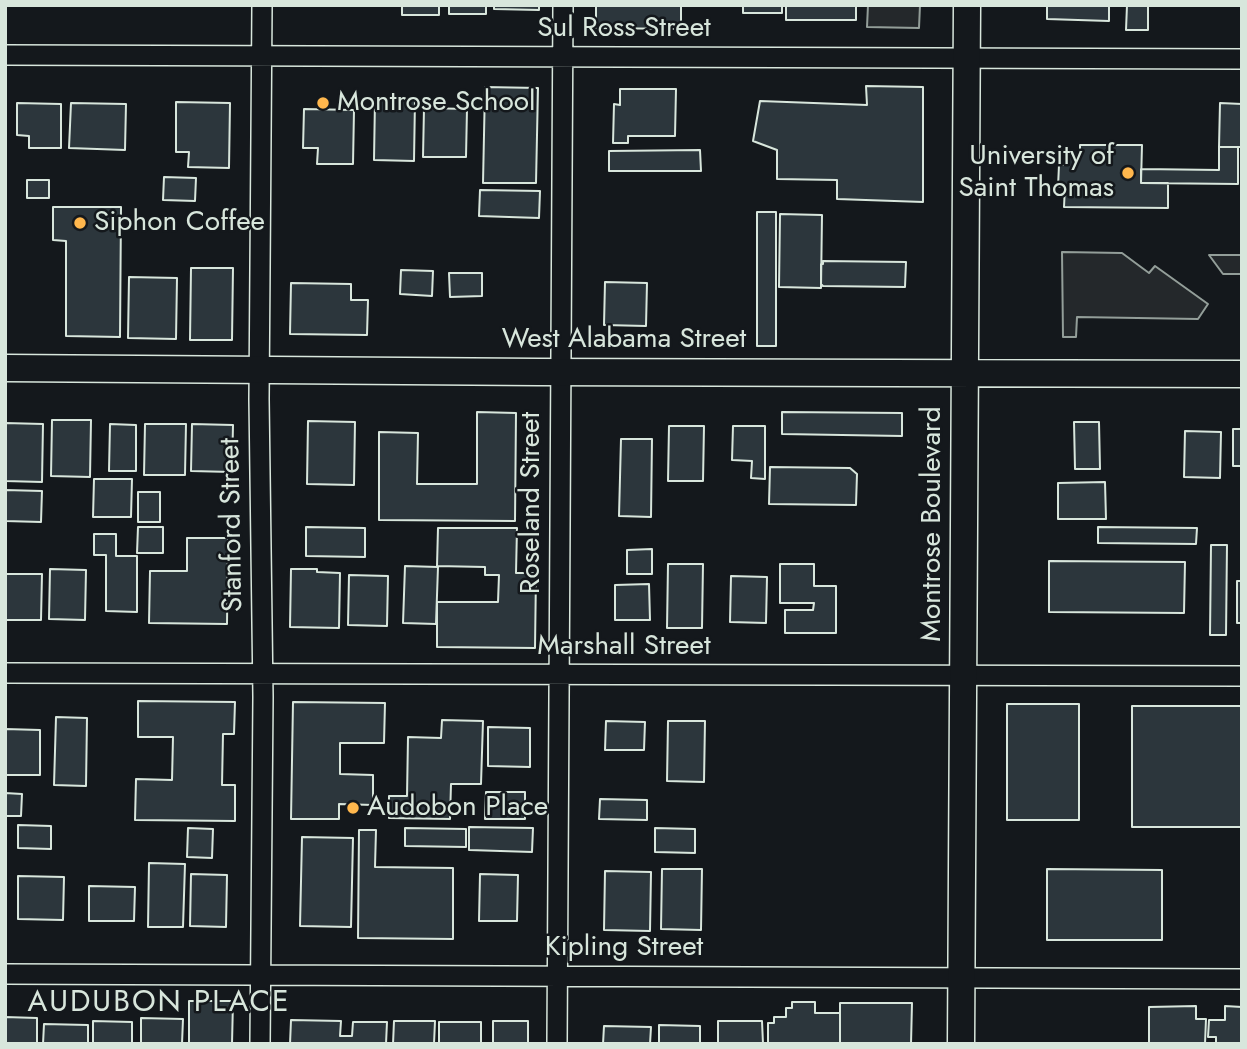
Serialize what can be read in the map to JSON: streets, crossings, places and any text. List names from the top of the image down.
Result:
{
  "streets": {
    "street": [
      "Sul Ross Street",
      "West Alabama Street",
      "Roseland Street",
      "Montrose Boulevard",
      "Stanford Street",
      "Marshall Street",
      "Kipling Street"
    ]
  },
  "crossings": [
    ["Sul Ross Street", "Roseland Street"],
    ["Sul Ross Street", "Montrose Boulevard"],
    ["Sul Ross Street", "Stanford Street"],
    ["West Alabama Street", "Roseland Street"],
    ["West Alabama Street", "Montrose Boulevard"],
    ["West Alabama Street", "Stanford Street"],
    ["Roseland Street", "Marshall Street"],
    ["Roseland Street", "Kipling Street"],
    ["Montrose Boulevard", "Marshall Street"],
    ["Montrose Boulevard", "Kipling Street"],
    ["Stanford Street", "Marshall Street"],
    ["Stanford Street", "Kipling Street"]
  ],
  "districts": ["AUDUBON PLACE"],
  "places": [
    "Montrose School",
    "University of Saint Thomas",
    "Siphon Coffee",
    "Audobon Place"
  ]
}
